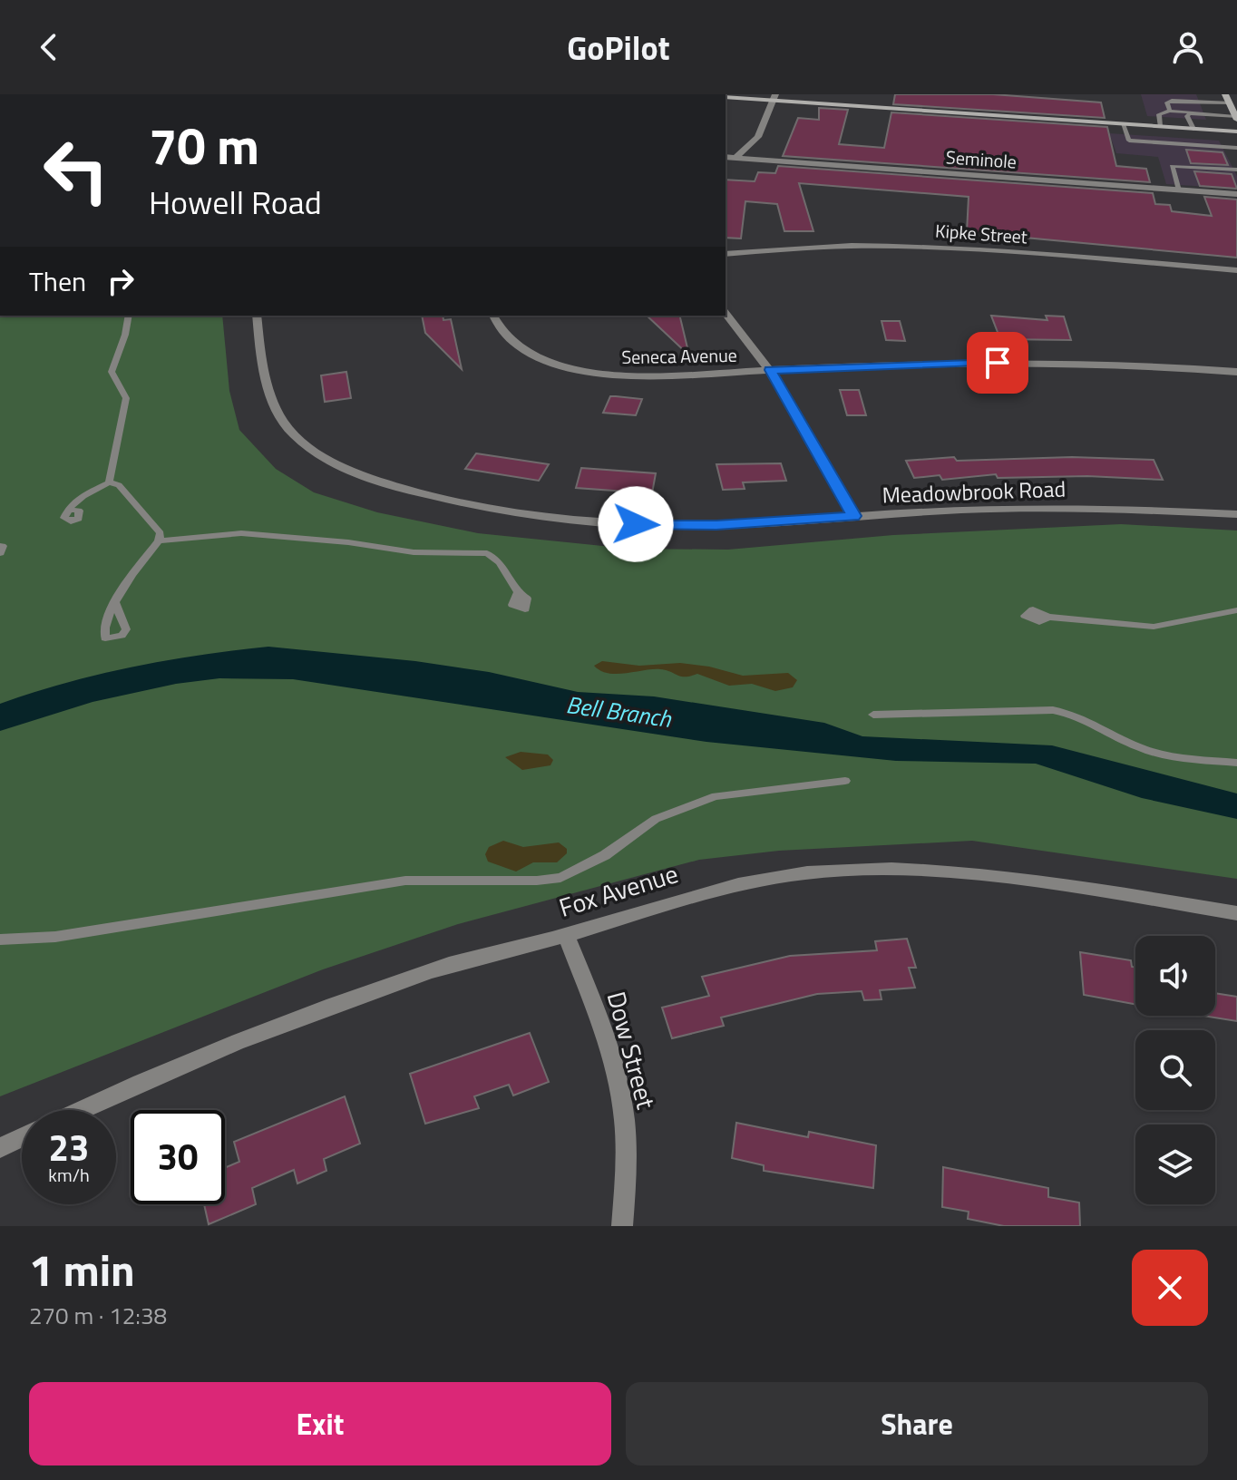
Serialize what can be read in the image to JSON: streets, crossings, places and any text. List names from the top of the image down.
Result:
{
  "streets": {
    "street": [
      "Seminole",
      "Kipke Street",
      "Seneca Avenue",
      "Meadowbrook Road",
      "Fox Avenue",
      "Dow Street"
    ]
  },
  "crossings": [
    ["Fox Avenue", "Dow Street"]
  ],
  "water": ["Bell Branch"],
  "page": {
    "header": "GoPilot",
    "turn": ["70 m", "Howell Road"],
    "then": "Then",
    "speed": "23 km/h",
    "limit": "30",
    "heading": ["1 min", "270 m · 12:38"],
    "buttons": ["Exit", "Share"]
  }
}
